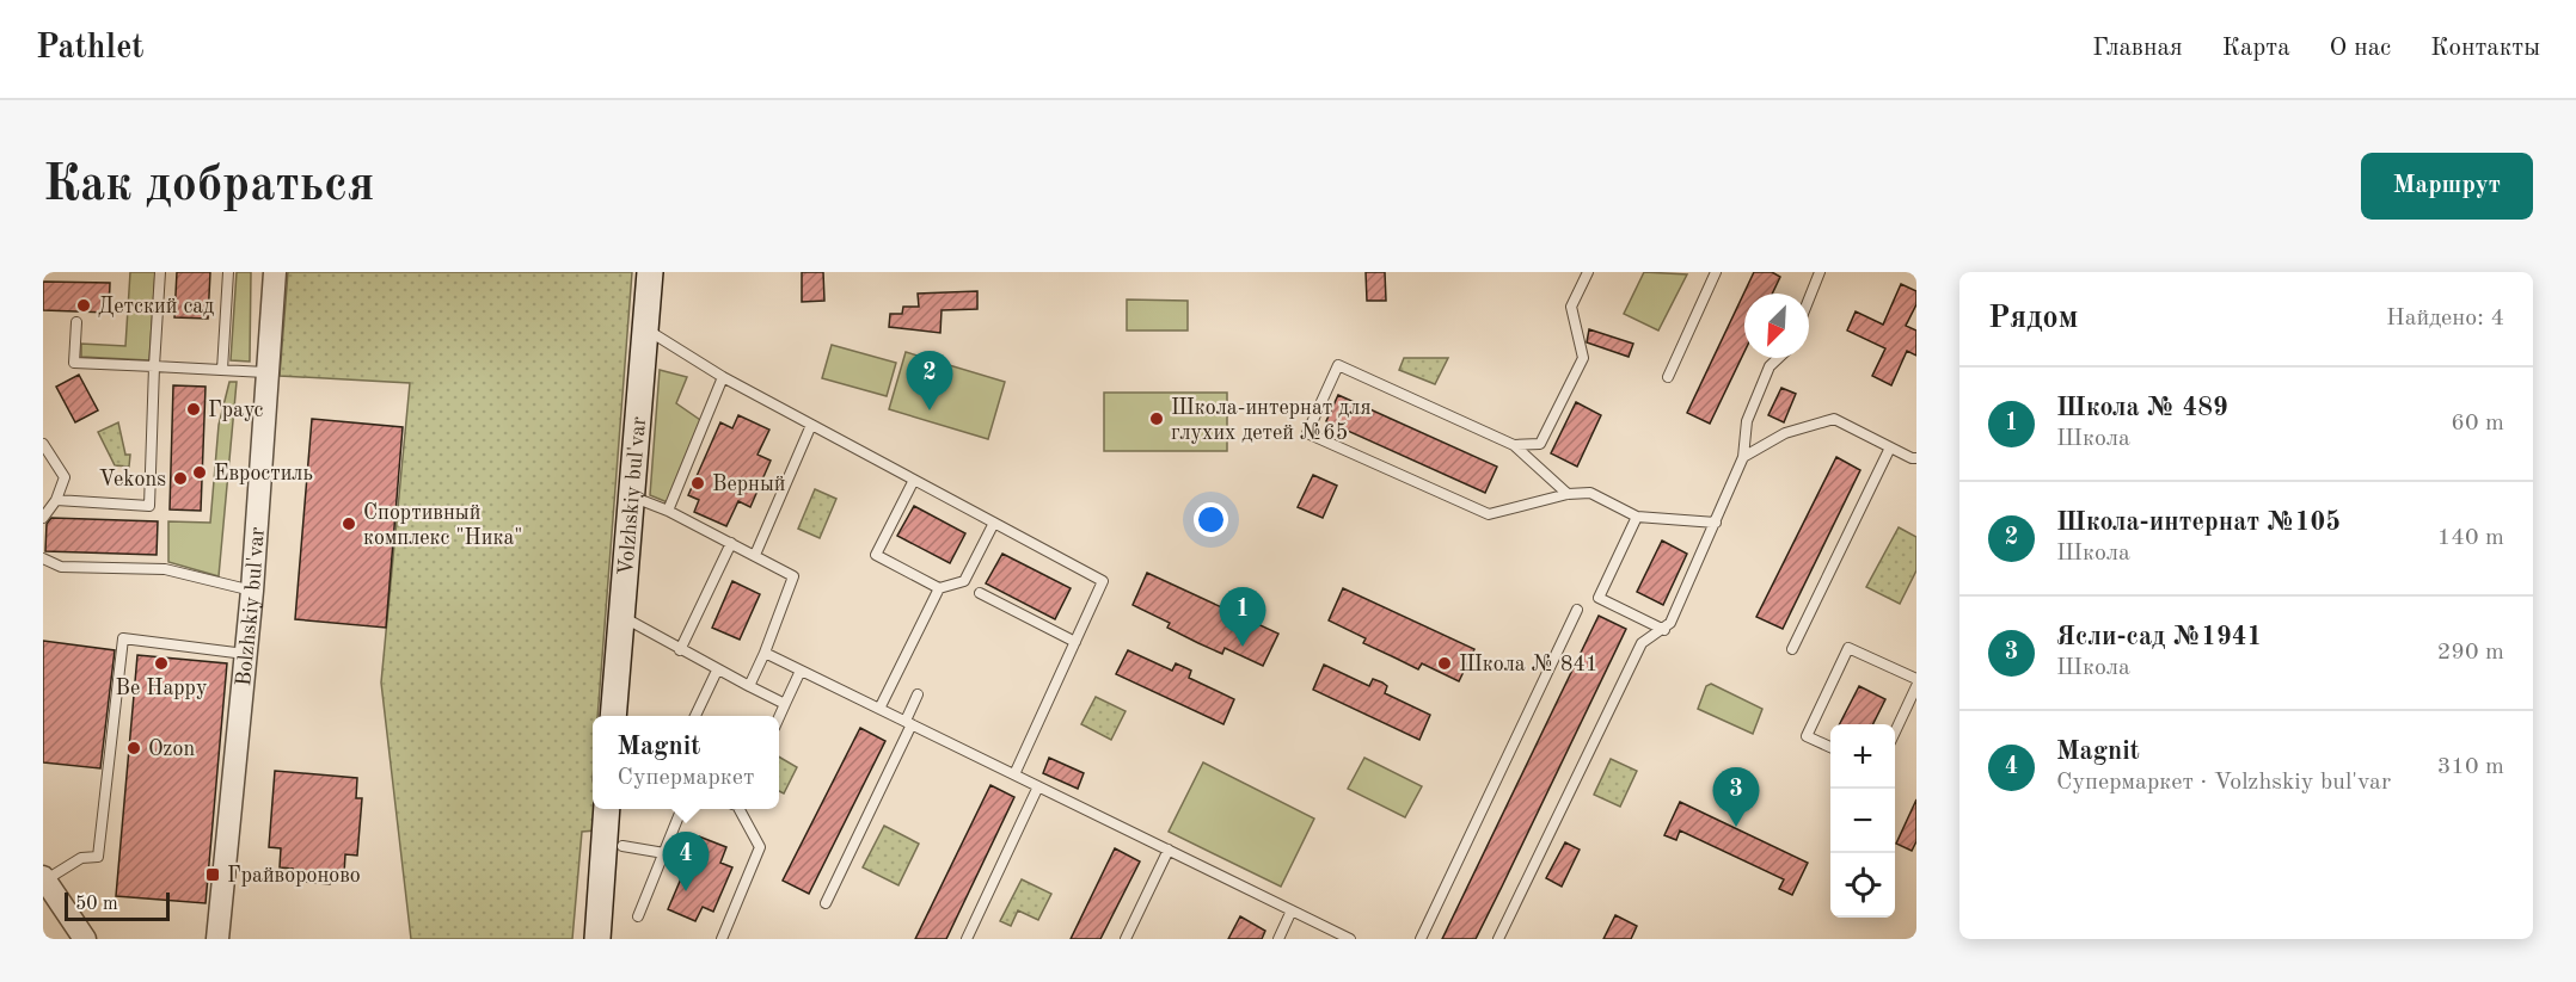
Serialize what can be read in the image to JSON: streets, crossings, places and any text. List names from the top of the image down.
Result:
{
  "streets": {
    "main road": ["Volzhskiy bul'var"],
    "street": ["Bolzhskiy bul'var"]
  },
  "places": {
    "other": [
      "Детский сад",
      "Граус",
      "Школа-интернат для глухих детей №65",
      "Евростиль",
      "Vekons",
      "Верный",
      "Спортивный комплекс \"Ника\"",
      "Be Happy",
      "Школа № 841",
      "Ozon"
    ],
    "transit": ["Грайвороново"]
  },
  "scale_bar": "50 m",
  "north": "bottom left",
  "page": {
    "header": "Pathlet",
    "nav": [
      "Главная",
      "Карта",
      "О нас",
      "Контакты"
    ],
    "buttons": "Маршрут",
    "title": "Как добраться",
    "heading": ["Рядом", "Найдено: 4"],
    "pins": [
      "2",
      "1",
      "3",
      "4"
    ],
    "list": [
      {
        "mark": "1",
        "name": "Школа № 489",
        "note": "Школа",
        "value": "60 m"
      },
      {
        "mark": "2",
        "name": "Школа-интернат №105",
        "note": "Школа",
        "value": "140 m"
      },
      {
        "mark": "3",
        "name": "Ясли-сад №1941",
        "note": "Школа",
        "value": "290 m"
      },
      {
        "mark": "4",
        "name": "Magnit",
        "note": "Супермаркет · Volzhskiy bul'var",
        "value": "310 m"
      }
    ],
    "popup": ["Magnit", "Супермаркет"],
    "map_buttons": ["+", "−"],
    "scale": "50 m"
  }
}
